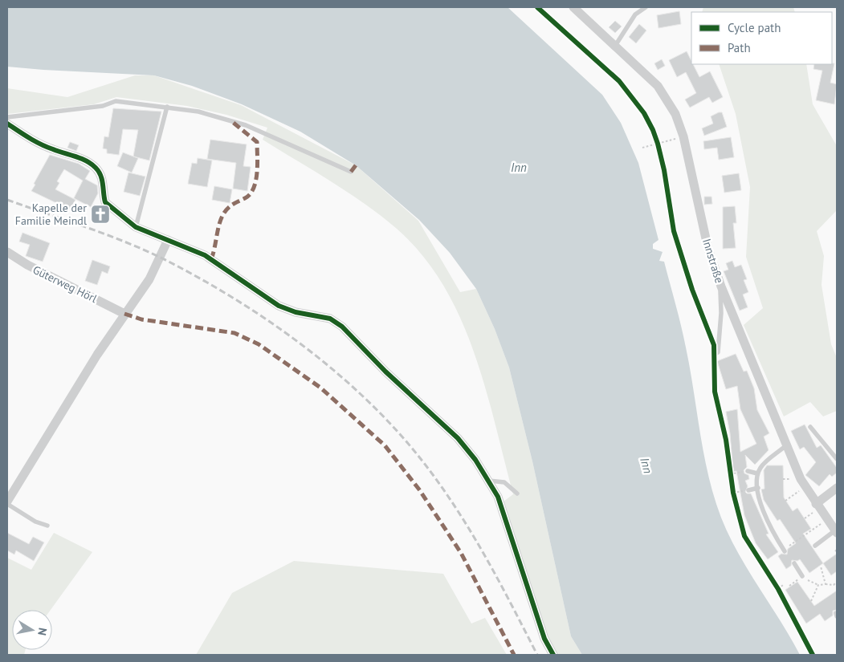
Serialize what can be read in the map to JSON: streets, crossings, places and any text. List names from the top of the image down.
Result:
{
  "streets": {
    "street": ["Innstraße", "Güterweg Hörl"]
  },
  "water": ["Inn"],
  "places": {
    "church": ["Kapelle der Familie Meindl"]
  },
  "legend": ["Cycle path", "Path"],
  "north": "right"
}
